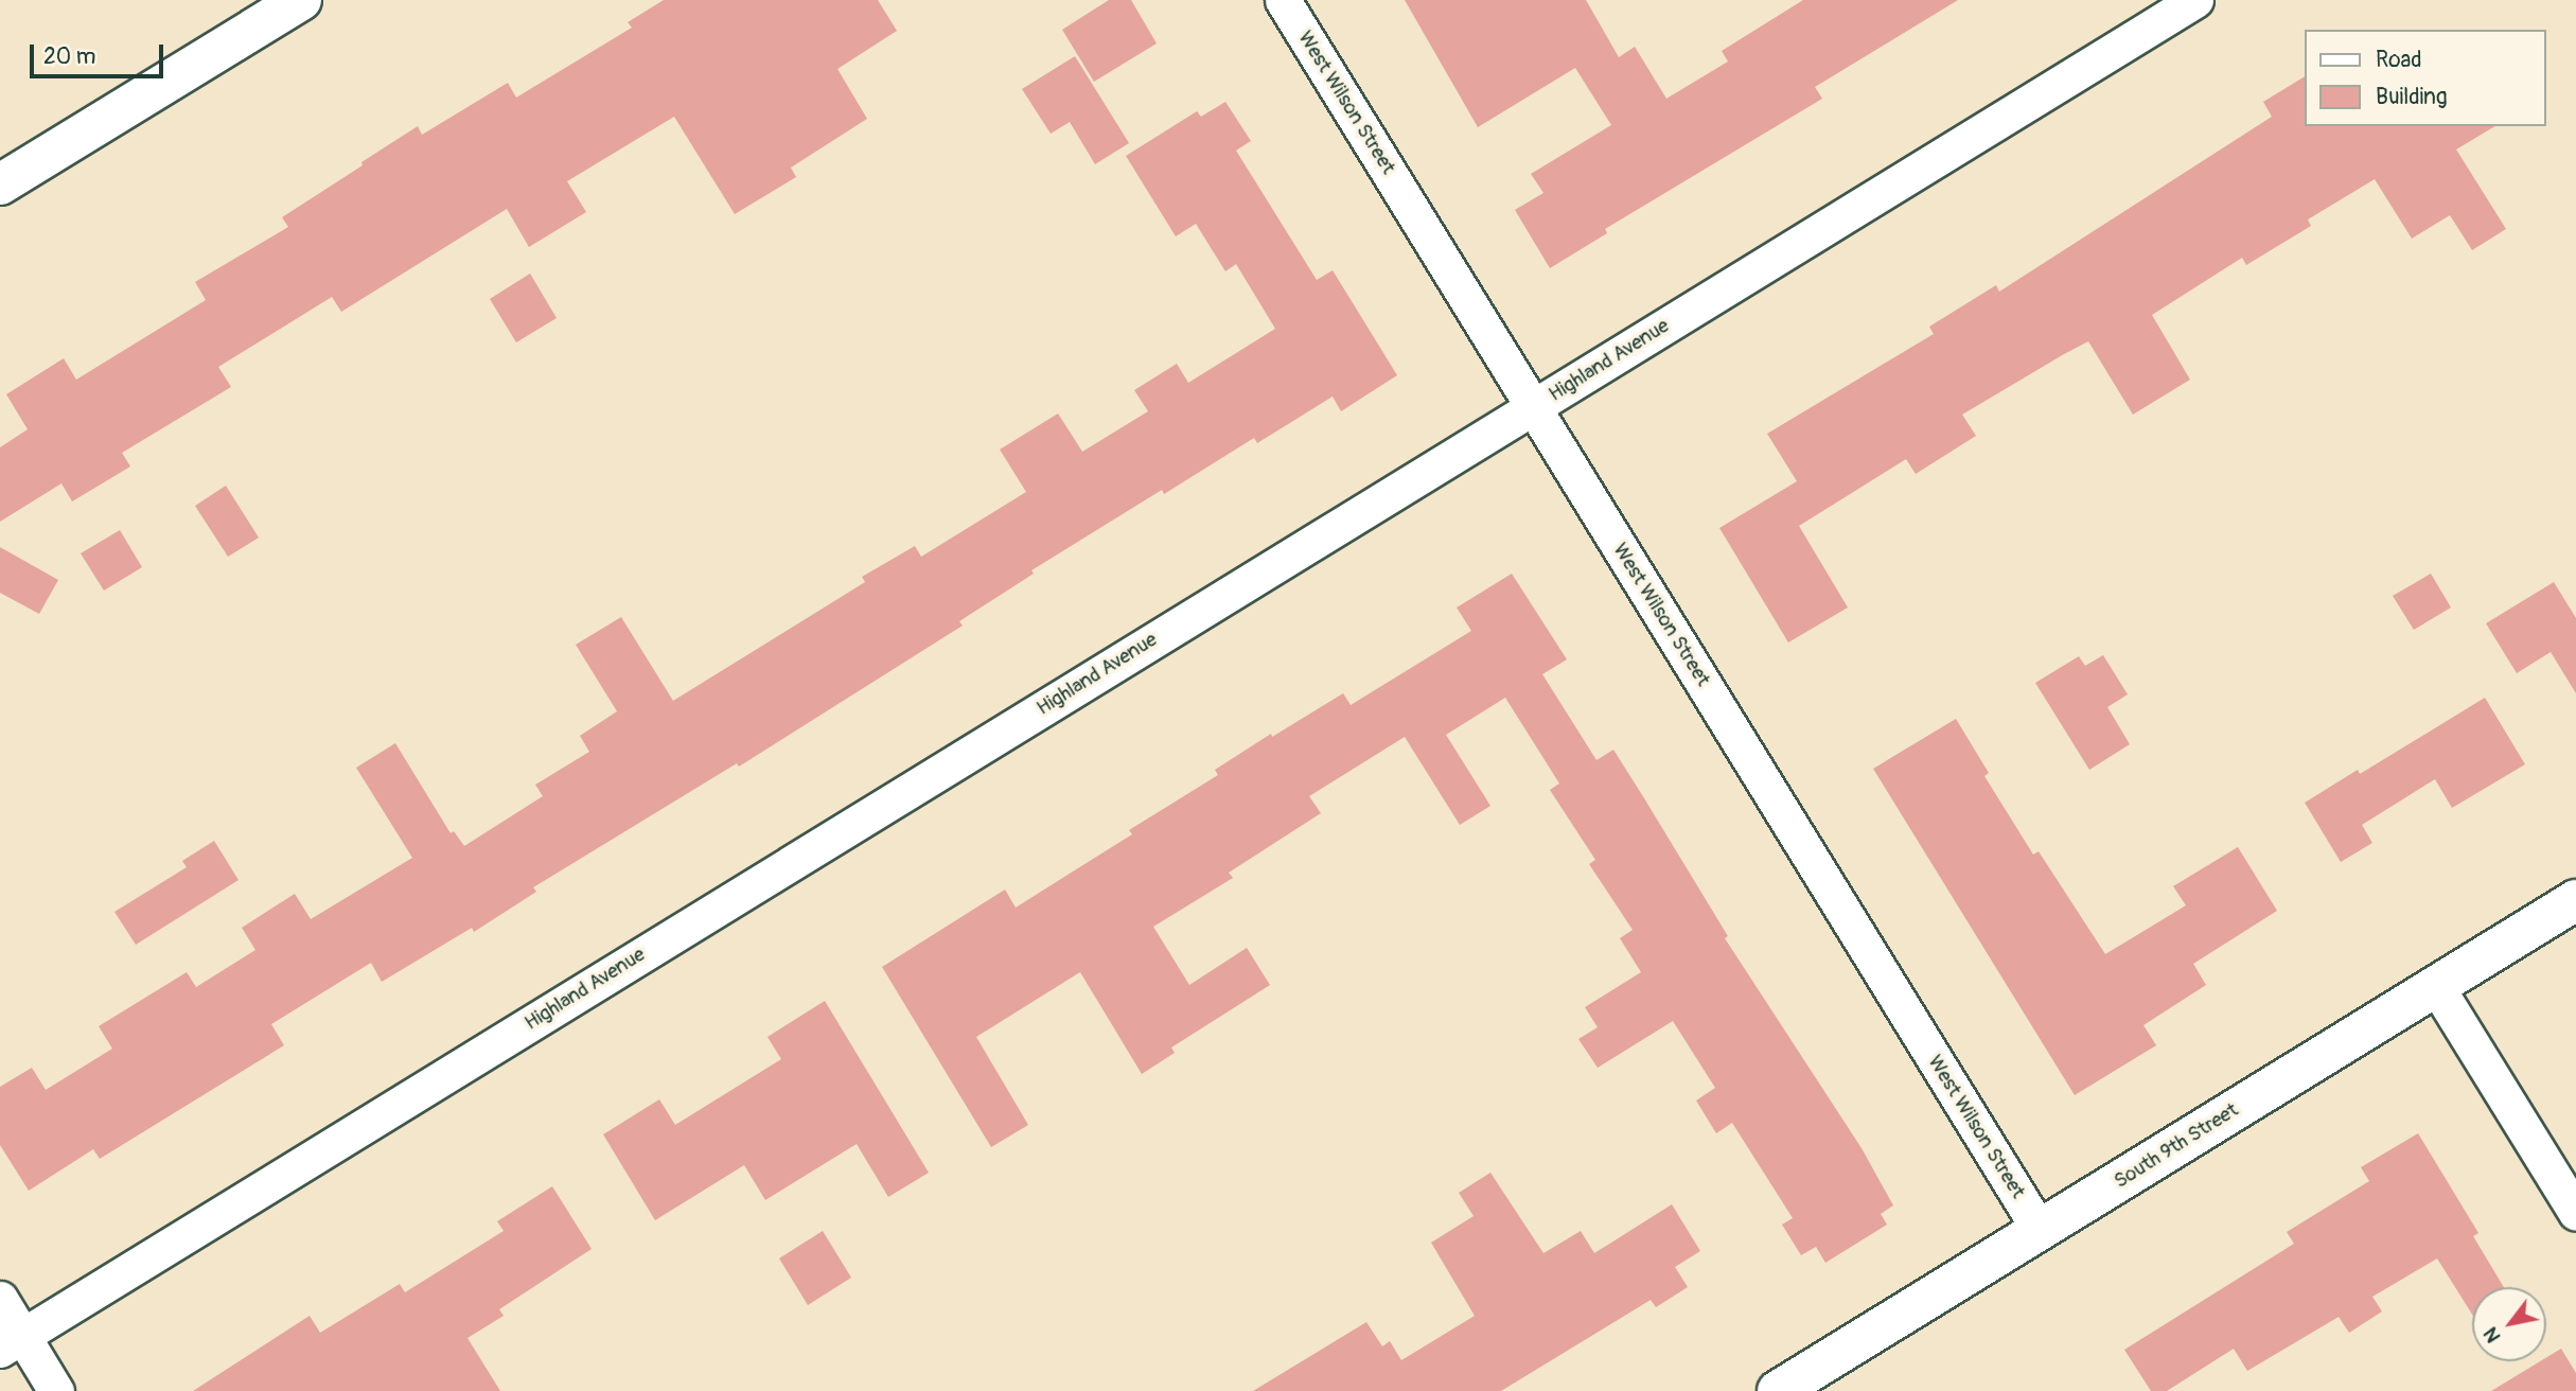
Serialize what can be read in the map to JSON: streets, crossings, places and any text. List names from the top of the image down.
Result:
{
  "streets": {
    "main road": ["South 9th Street"],
    "street": ["West Wilson Street", "Highland Avenue"]
  },
  "crossings": [
    ["West Wilson Street", "Highland Avenue"],
    ["West Wilson Street", "South 9th Street"]
  ],
  "legend": ["Road", "Building"],
  "scale_bar": "20 m",
  "north": "bottom left"
}
